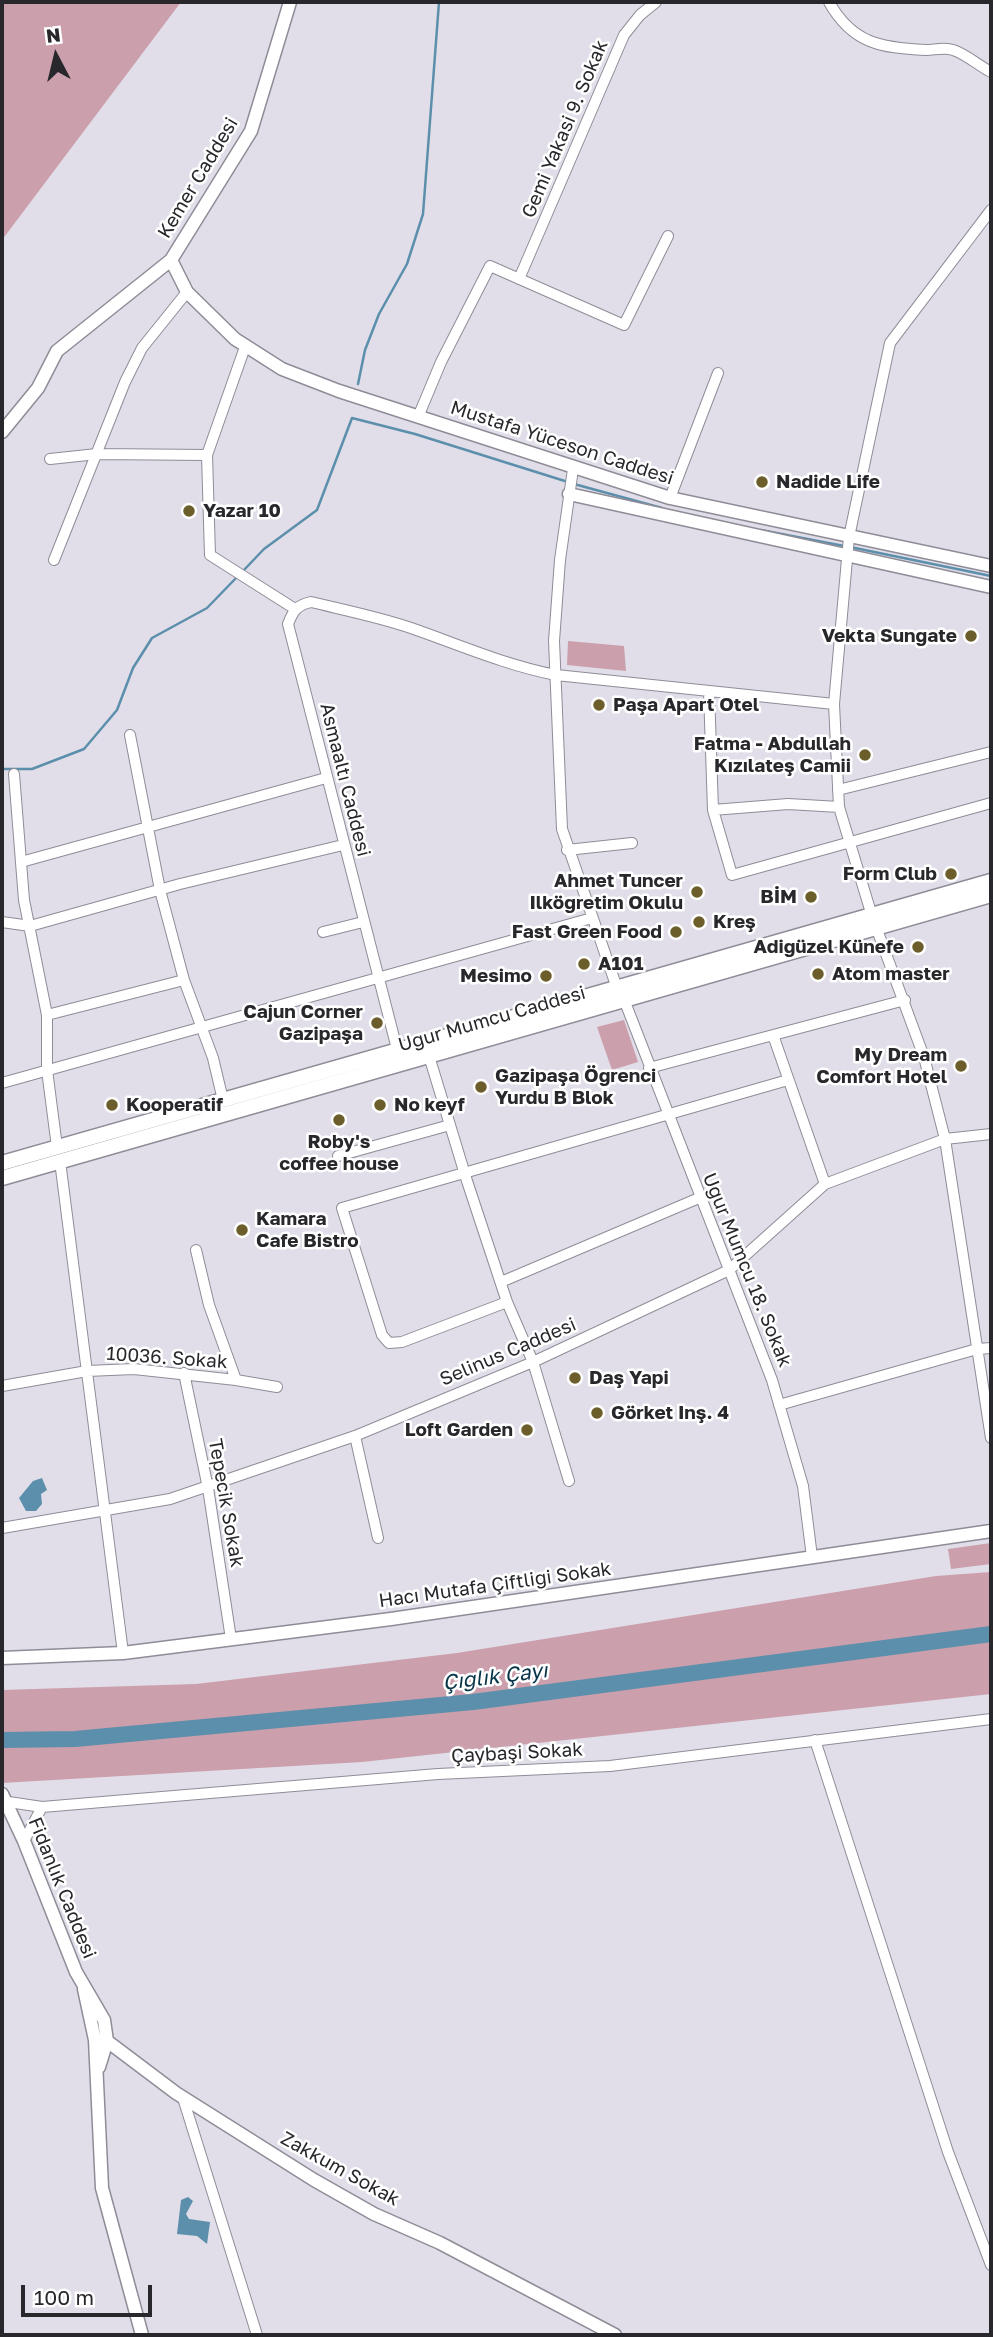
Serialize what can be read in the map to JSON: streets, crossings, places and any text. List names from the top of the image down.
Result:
{
  "streets": {
    "main road": ["Uğur Mumcu Caddesi"],
    "street": [
      "Gemi Yakasi 9. Sokak",
      "Kemer Caddesi",
      "Mustafa Yüceson Caddesi",
      "Asmaaltı Caddesi",
      "Uğur Mumcu 18. Sokak",
      "Selinus Caddesi",
      "10036. Sokak",
      "Tepecik Sokak",
      "Hacı Mutafa Çiftliği Sokak",
      "Çaybaşi Sokak",
      "Fidanlık Caddesi",
      "Zakkum Sokak"
    ]
  },
  "crossings": [
    ["Kemer Caddesi", "Mustafa Yüceson Caddesi"],
    ["Asmaaltı Caddesi", "Uğur Mumcu Caddesi"],
    ["Uğur Mumcu Caddesi", "Uğur Mumcu 18. Sokak"],
    ["Uğur Mumcu 18. Sokak", "Selinus Caddesi"],
    ["Uğur Mumcu 18. Sokak", "Hacı Mutafa Çiftliği Sokak"],
    ["Selinus Caddesi", "Tepecik Sokak"],
    ["10036. Sokak", "Tepecik Sokak"],
    ["Tepecik Sokak", "Hacı Mutafa Çiftliği Sokak"],
    ["Çaybaşi Sokak", "Fidanlık Caddesi"],
    ["Fidanlık Caddesi", "Zakkum Sokak"]
  ],
  "water": ["Çığlık Çayı"],
  "places": [
    "Nadide Life",
    "Yazar 10",
    "Vekta Sungate",
    "Paşa Apart Otel",
    "Fatma - Abdullah Kızılateş Camii",
    "Form Club",
    "Ahmet Tuncer Ilköğretim Okulu",
    "BİM",
    "Kreş",
    "Fast Green Food",
    "Adigüzel Künefe",
    "A101",
    "Atom master",
    "Mesimo",
    "Cajun Corner Gazipaşa",
    "My Dream Comfort Hotel",
    "Gazipaşa Öğrenci Yurdu B Blok",
    "Kooperatif",
    "No keyf",
    "Roby's coffee house",
    "Kamara Cafe Bistro",
    "Daş Yapi",
    "Görket Inş. 4",
    "Loft Garden"
  ],
  "scale_bar": "100 m",
  "north": "top"
}
